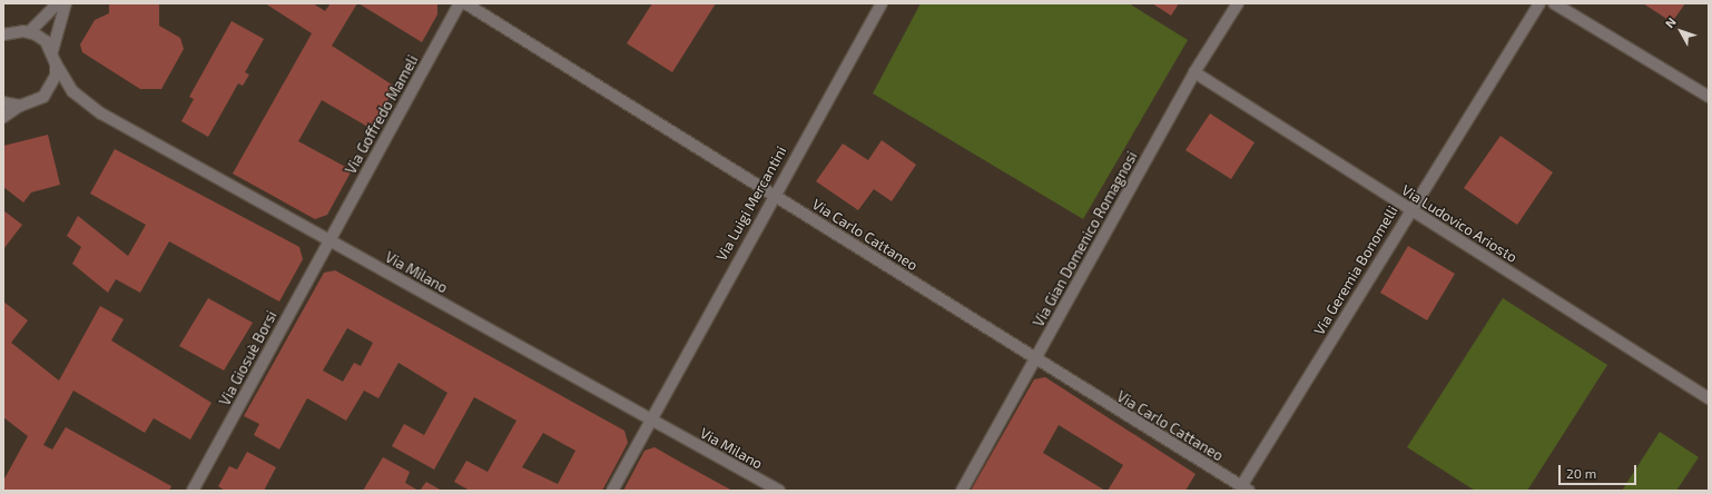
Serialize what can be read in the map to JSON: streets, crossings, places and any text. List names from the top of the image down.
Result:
{
  "streets": {
    "street": [
      "Via Goffredo Mameli",
      "Via Luigi Mercantini",
      "Via Ludovico Ariosto",
      "Via Carlo Cattaneo",
      "Via Gian Domenico Romagnosi",
      "Via Geremia Bonomelli",
      "Via Milano",
      "Via Giosuè Borsi"
    ]
  },
  "crossings": [
    ["Via Goffredo Mameli", "Via Milano"],
    ["Via Goffredo Mameli", "Via Giosuè Borsi"],
    ["Via Luigi Mercantini", "Via Carlo Cattaneo"],
    ["Via Luigi Mercantini", "Via Milano"],
    ["Via Ludovico Ariosto", "Via Gian Domenico Romagnosi"],
    ["Via Ludovico Ariosto", "Via Geremia Bonomelli"],
    ["Via Carlo Cattaneo", "Via Gian Domenico Romagnosi"],
    ["Via Carlo Cattaneo", "Via Geremia Bonomelli"],
    ["Via Milano", "Via Giosuè Borsi"]
  ],
  "scale_bar": "20 m",
  "north": "top left"
}
